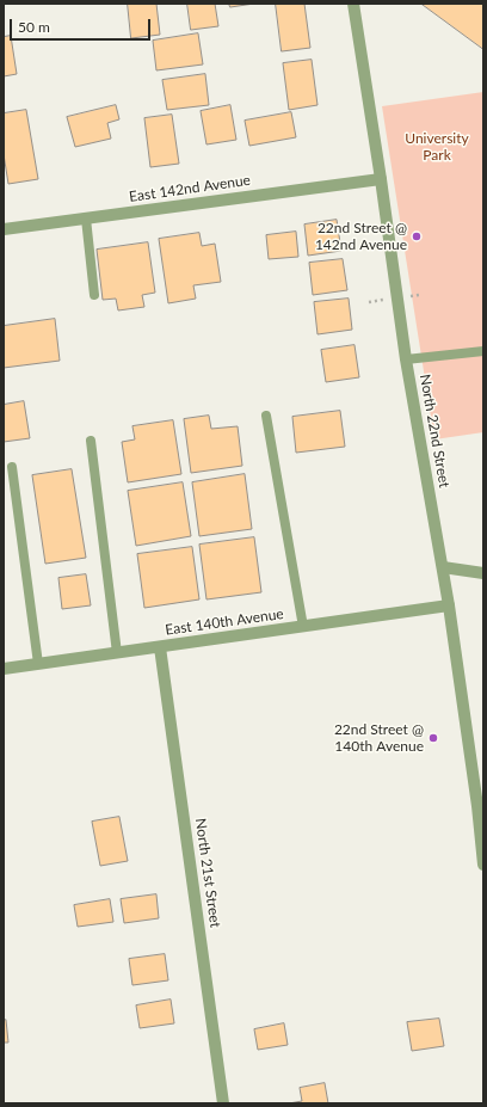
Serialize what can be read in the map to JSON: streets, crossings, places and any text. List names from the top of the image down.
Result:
{
  "streets": {
    "street": [
      "East 142nd Avenue",
      "North 22nd Street",
      "East 140th Avenue",
      "North 21st Street"
    ]
  },
  "crossings": [
    ["East 142nd Avenue", "North 22nd Street"],
    ["North 22nd Street", "East 140th Avenue"],
    ["East 140th Avenue", "North 21st Street"]
  ],
  "parks": ["University Park"],
  "places": ["22nd Street @ 142nd Avenue", "22nd Street @ 140th Avenue"],
  "scale_bar": "50 m"
}
